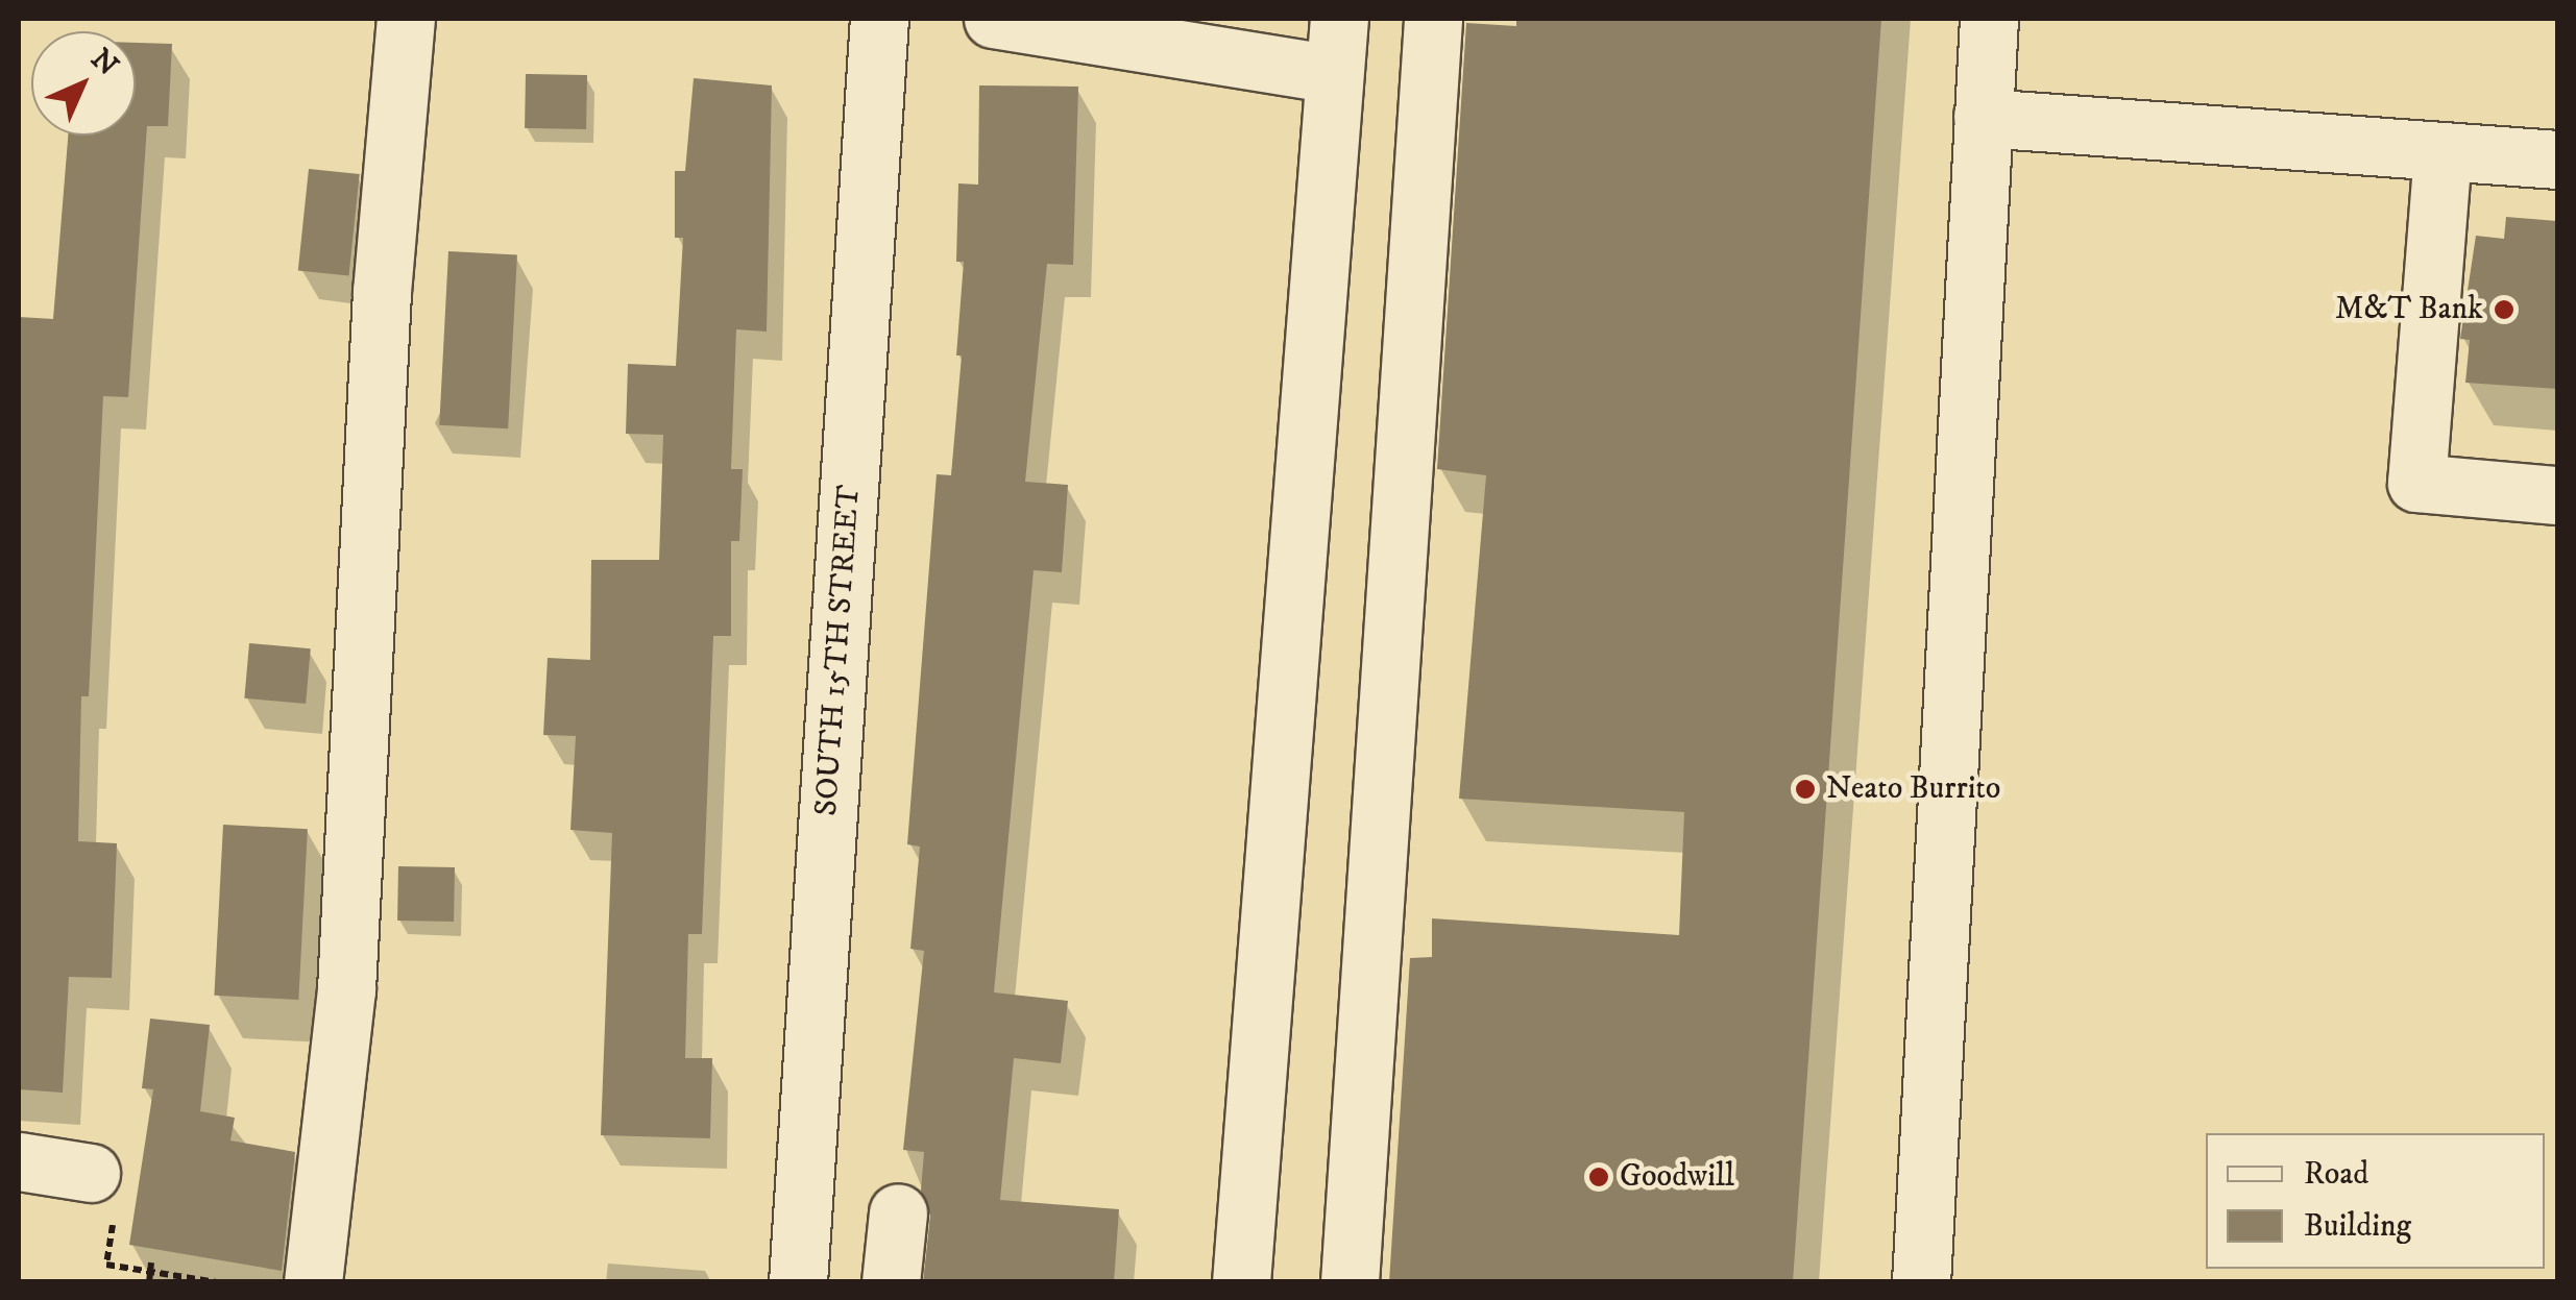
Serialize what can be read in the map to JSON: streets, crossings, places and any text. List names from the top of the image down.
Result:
{
  "streets": {
    "street": ["SOUTH 15TH STREET"]
  },
  "places": ["M&T Bank", "Neato Burrito", "Goodwill"],
  "legend": ["Road", "Building"],
  "north": "top right"
}
